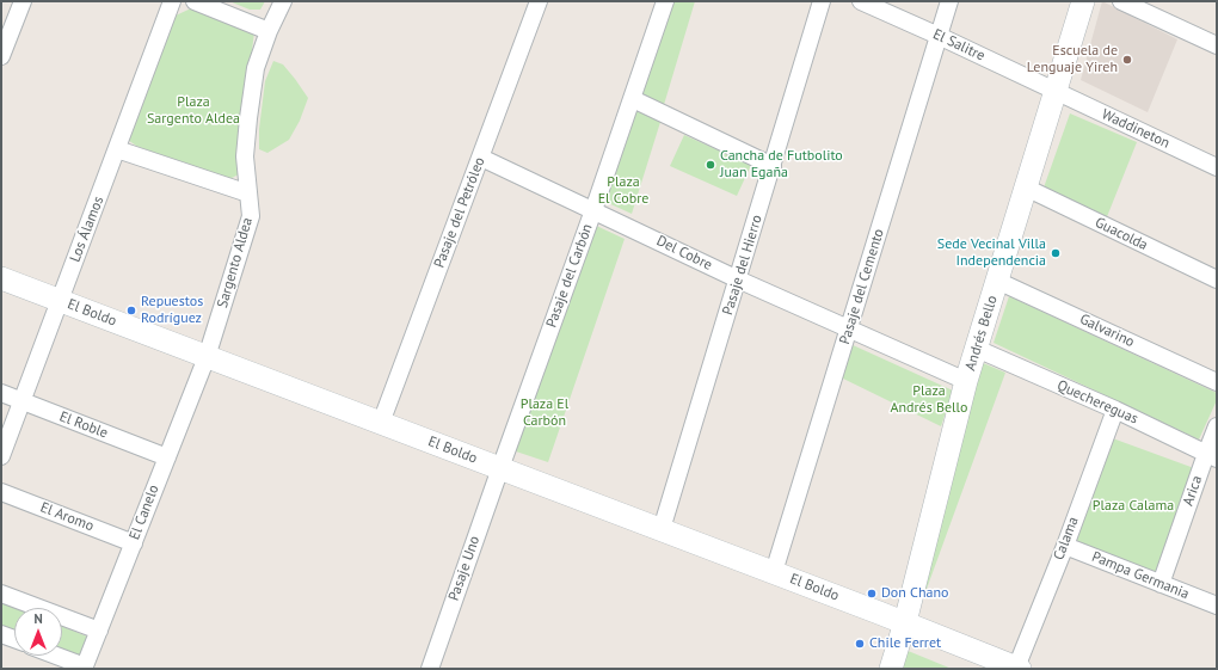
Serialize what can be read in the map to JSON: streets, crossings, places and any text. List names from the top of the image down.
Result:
{
  "streets": {
    "street": [
      "El Salitre",
      "Waddineton",
      "Pasaje del Petróleo",
      "Los Álamos",
      "Guacolda",
      "Del Cobre",
      "Sargento Aldea",
      "Pasaje del Hierro",
      "Pasaje del Carbón",
      "Pasaje del Cemento",
      "El Boldo",
      "Galvarino",
      "Andrés Bello",
      "Quechereguas",
      "El Roble",
      "Arica",
      "El Canelo",
      "El Aromo",
      "Calama",
      "Pasaje Uno",
      "Pampa Germania"
    ]
  },
  "crossings": [
    ["El Salitre", "Waddineton"],
    ["El Salitre", "Pasaje del Cemento"],
    ["El Salitre", "Andrés Bello"],
    ["Waddineton", "Andrés Bello"],
    ["Pasaje del Petróleo", "Del Cobre"],
    ["Pasaje del Petróleo", "El Boldo"],
    ["Los Álamos", "El Boldo"],
    ["Los Álamos", "El Roble"],
    ["Guacolda", "Andrés Bello"],
    ["Del Cobre", "Pasaje del Hierro"],
    ["Del Cobre", "Pasaje del Carbón"],
    ["Del Cobre", "Pasaje del Cemento"],
    ["Del Cobre", "Andrés Bello"],
    ["Sargento Aldea", "El Boldo"],
    ["Sargento Aldea", "El Canelo"],
    ["Pasaje del Hierro", "El Boldo"],
    ["Pasaje del Carbón", "El Boldo"],
    ["Pasaje del Carbón", "Pasaje Uno"],
    ["Pasaje del Cemento", "El Boldo"],
    ["El Boldo", "Andrés Bello"],
    ["El Boldo", "El Canelo"],
    ["El Boldo", "Calama"],
    ["El Boldo", "Pasaje Uno"],
    ["Galvarino", "Andrés Bello"],
    ["Andrés Bello", "Quechereguas"],
    ["Quechereguas", "Arica"],
    ["Quechereguas", "Calama"],
    ["El Roble", "El Canelo"],
    ["Arica", "Pampa Germania"],
    ["El Canelo", "El Aromo"],
    ["Calama", "Pampa Germania"]
  ],
  "parks": [
    "Plaza Sargento Aldea",
    "Plaza El Cobre",
    "Plaza Andrés Bello",
    "Plaza El Carbón",
    "Plaza Calama"
  ],
  "places": [
    "Escuela de Lenguaje Yireh",
    "Cancha de Futbolito Juan Egaña",
    "Sede Vecinal Villa Independencia",
    "Repuestos Rodríguez",
    "Don Chano",
    "Chile Ferret"
  ],
  "north": "top"
}
